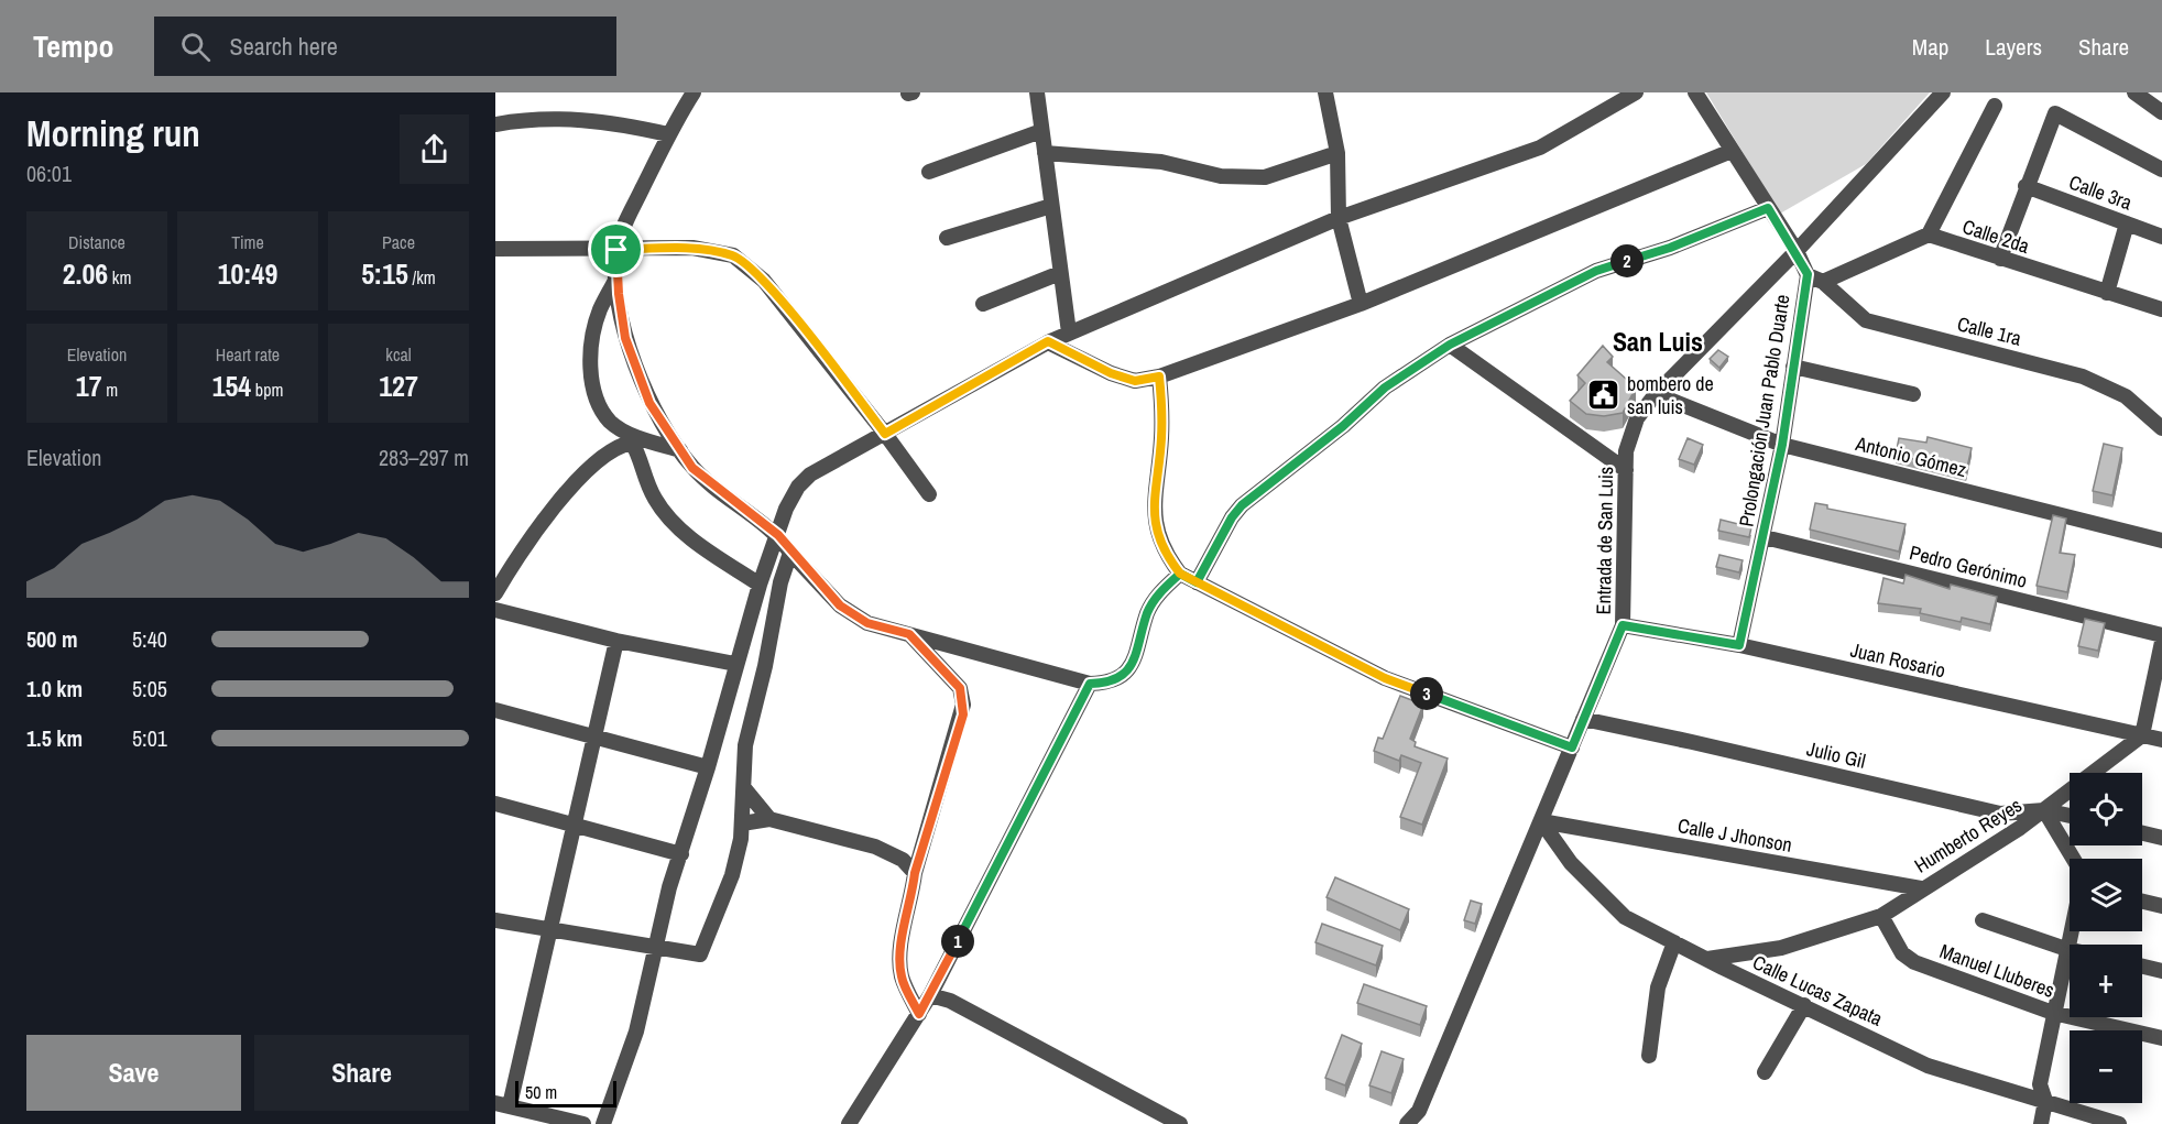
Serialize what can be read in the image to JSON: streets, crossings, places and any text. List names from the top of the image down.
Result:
{
  "streets": {
    "street": [
      "Calle 3ra",
      "Calle 2da",
      "Calle 1ra",
      "Prolongación Juan Pablo Duarte",
      "Antonio Gómez",
      "Entrada de San Luis",
      "Pedro Gerónimo",
      "Juan Rosario",
      "Julio Gil",
      "Calle J Jhonson",
      "Humberto Reyes",
      "Manuel Lluberes",
      "Calle Lucas Zapata"
    ]
  },
  "crossings": [
    ["Calle 1ra", "Prolongación Juan Pablo Duarte"],
    ["Prolongación Juan Pablo Duarte", "Antonio Gómez"],
    ["Prolongación Juan Pablo Duarte", "Entrada de San Luis"],
    ["Prolongación Juan Pablo Duarte", "Pedro Gerónimo"],
    ["Prolongación Juan Pablo Duarte", "Juan Rosario"],
    ["Antonio Gómez", "Entrada de San Luis"],
    ["Entrada de San Luis", "Juan Rosario"],
    ["Entrada de San Luis", "Julio Gil"],
    ["Entrada de San Luis", "Calle J Jhonson"],
    ["Entrada de San Luis", "Calle Lucas Zapata"],
    ["Juan Rosario", "Humberto Reyes"],
    ["Julio Gil", "Humberto Reyes"],
    ["Calle J Jhonson", "Humberto Reyes"],
    ["Calle J Jhonson", "Calle Lucas Zapata"],
    ["Humberto Reyes", "Manuel Lluberes"],
    ["Humberto Reyes", "Calle Lucas Zapata"]
  ],
  "districts": ["San Luis"],
  "places": {
    "public building": ["bombero de san luis"]
  },
  "scale_bar": "50 m",
  "page": {
    "header": "Tempo",
    "search": "Search here",
    "nav": ["Map", "Layers", "Share"],
    "heading": ["Morning run", "06:01"],
    "stats": [
      ["Distance", "2.06 km"],
      ["Time", "10:49"],
      ["Pace", "5:15 /km"],
      ["Elevation", "17 m"],
      ["Heart rate", "154 bpm"],
      ["kcal", "127"]
    ],
    "pins": ["2", "3", "1"],
    "chart": ["Elevation", "283–297 m"],
    "list": [
      {
        "name": "500 m",
        "note": "5:40"
      },
      {
        "name": "1.0 km",
        "note": "5:05"
      },
      {
        "name": "1.5 km",
        "note": "5:01"
      }
    ],
    "map_buttons": ["+", "−"],
    "buttons": ["Save", "Share"],
    "scale": "50 m"
  }
}
